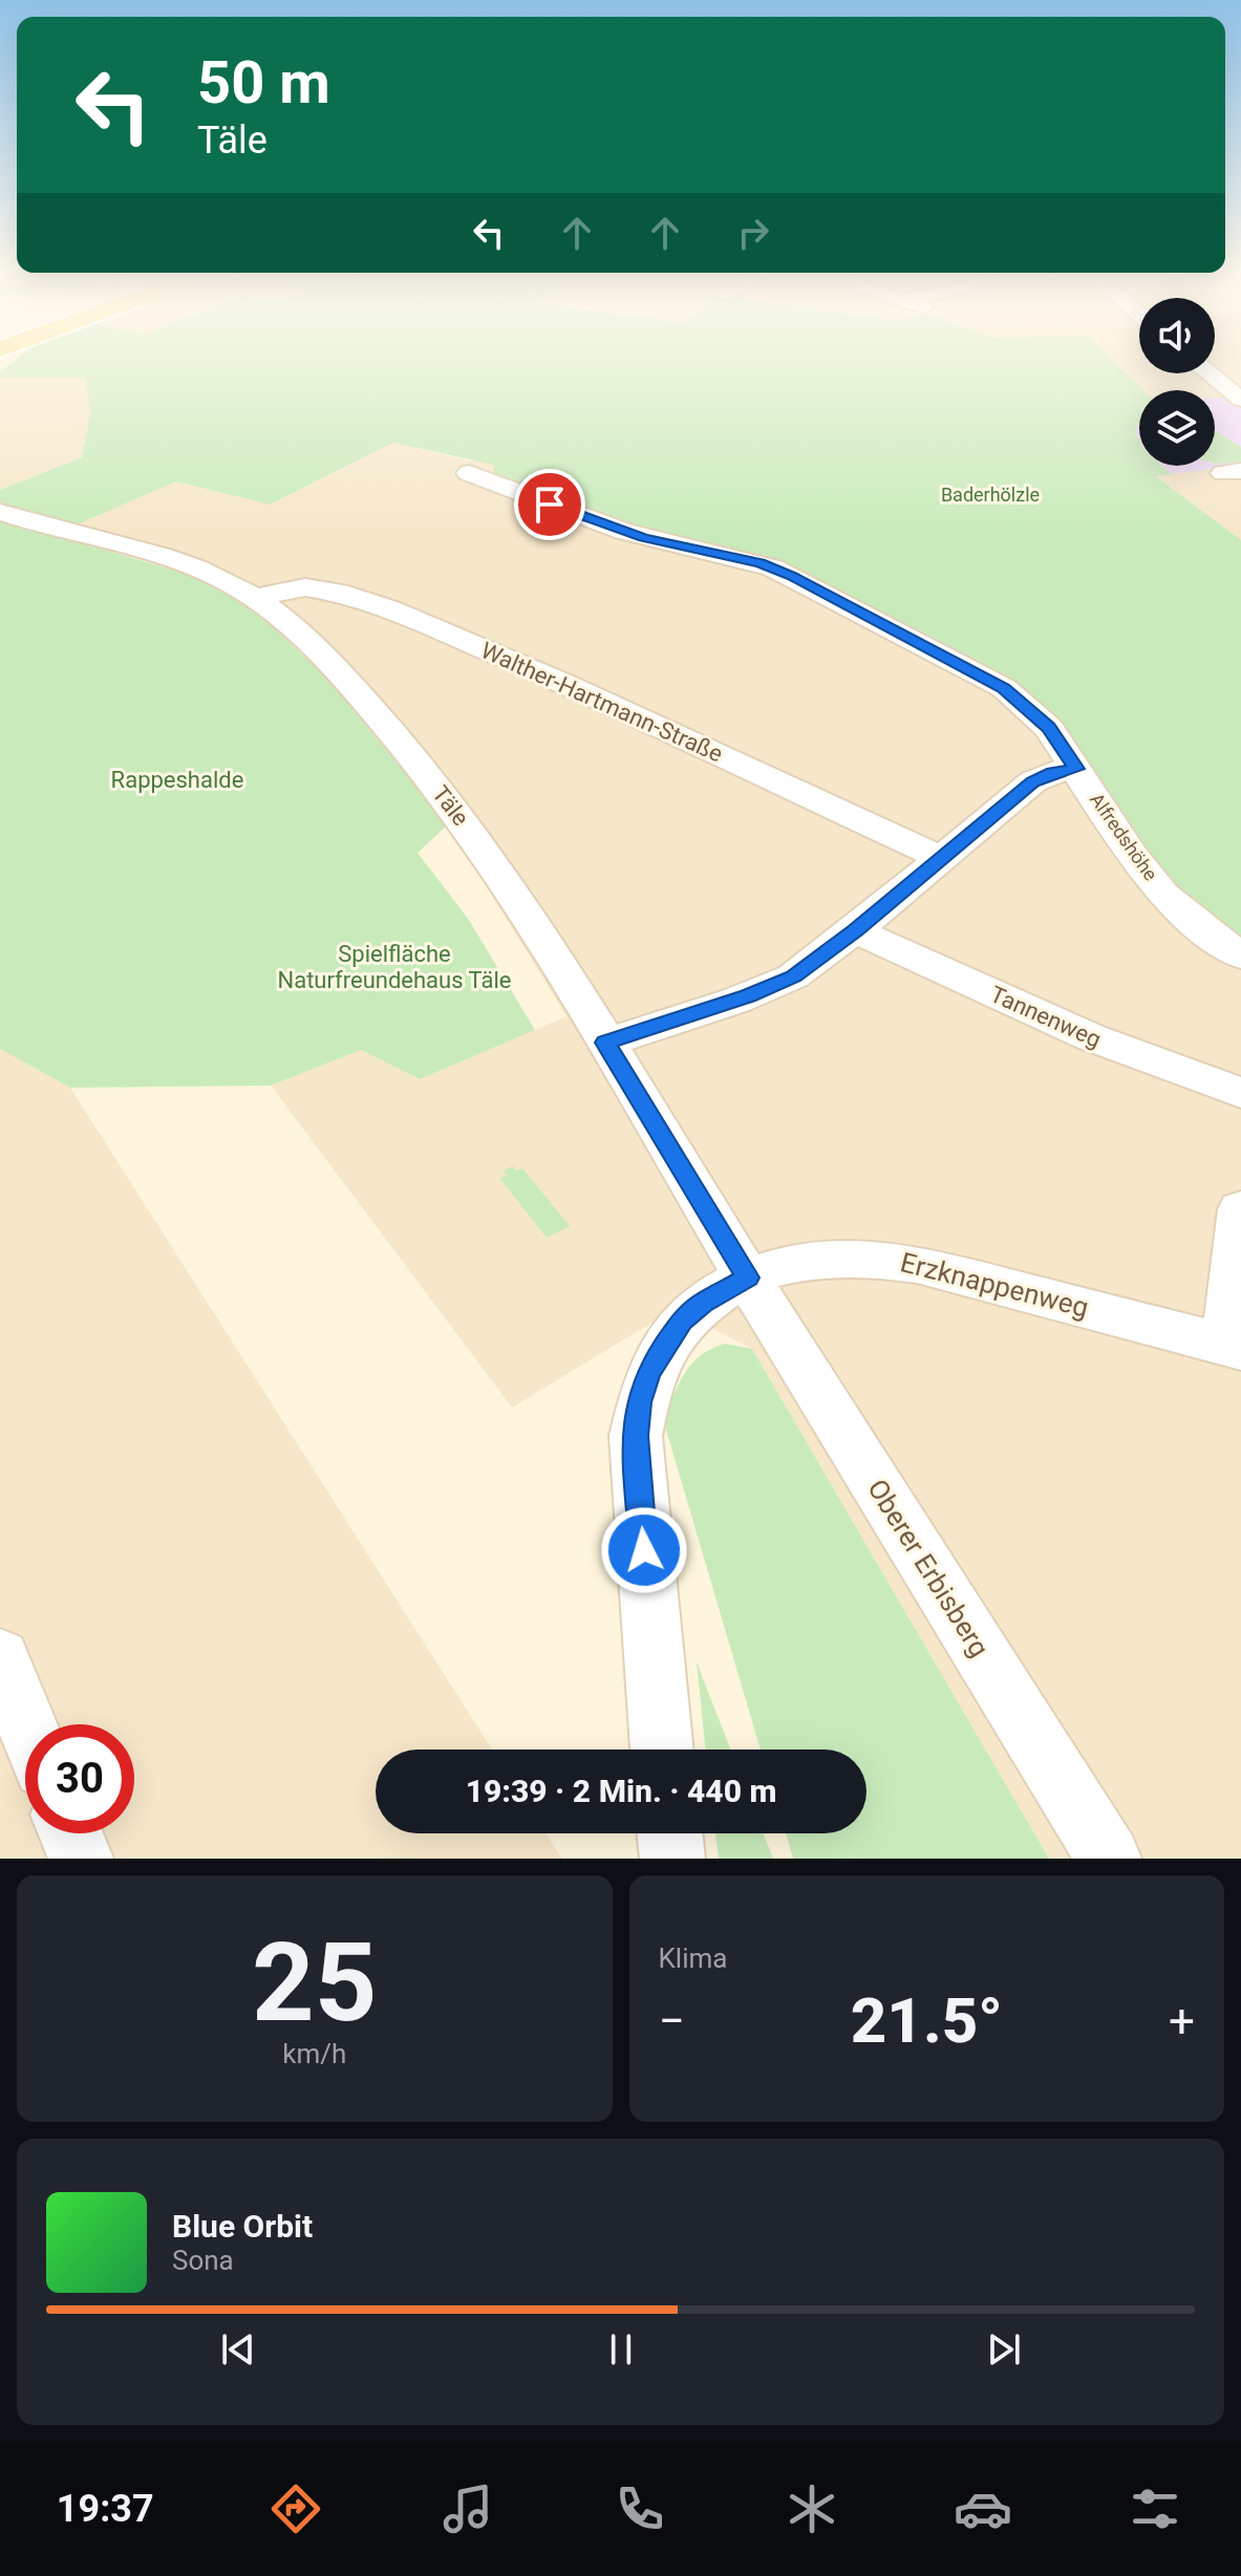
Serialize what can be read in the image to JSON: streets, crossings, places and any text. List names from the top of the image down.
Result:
{
  "streets": {
    "street": [
      "Walther-Hartmann-Straße",
      "Täle",
      "Alfredshöhe",
      "Tannenweg",
      "Erzknappenweg",
      "Oberer Erbisberg"
    ]
  },
  "crossings": [
    ["Walther-Hartmann-Straße", "Täle"],
    ["Täle", "Erzknappenweg"],
    ["Täle", "Oberer Erbisberg"],
    ["Erzknappenweg", "Oberer Erbisberg"]
  ],
  "parks": ["Baderhölzle", "Rappeshalde", "Spielfläche Naturfreundehaus Täle"],
  "page": {
    "turn": ["50 m", "Täle"],
    "limit": "30",
    "trip": "19:39 · 2 Min. · 440 m",
    "tile": [
      ["25", "km/h"],
      "Klima"
    ],
    "heat": ["−", "21.5°", "+"],
    "song": ["Blue Orbit", "Sona"],
    "tabs": "19:37"
  }
}
